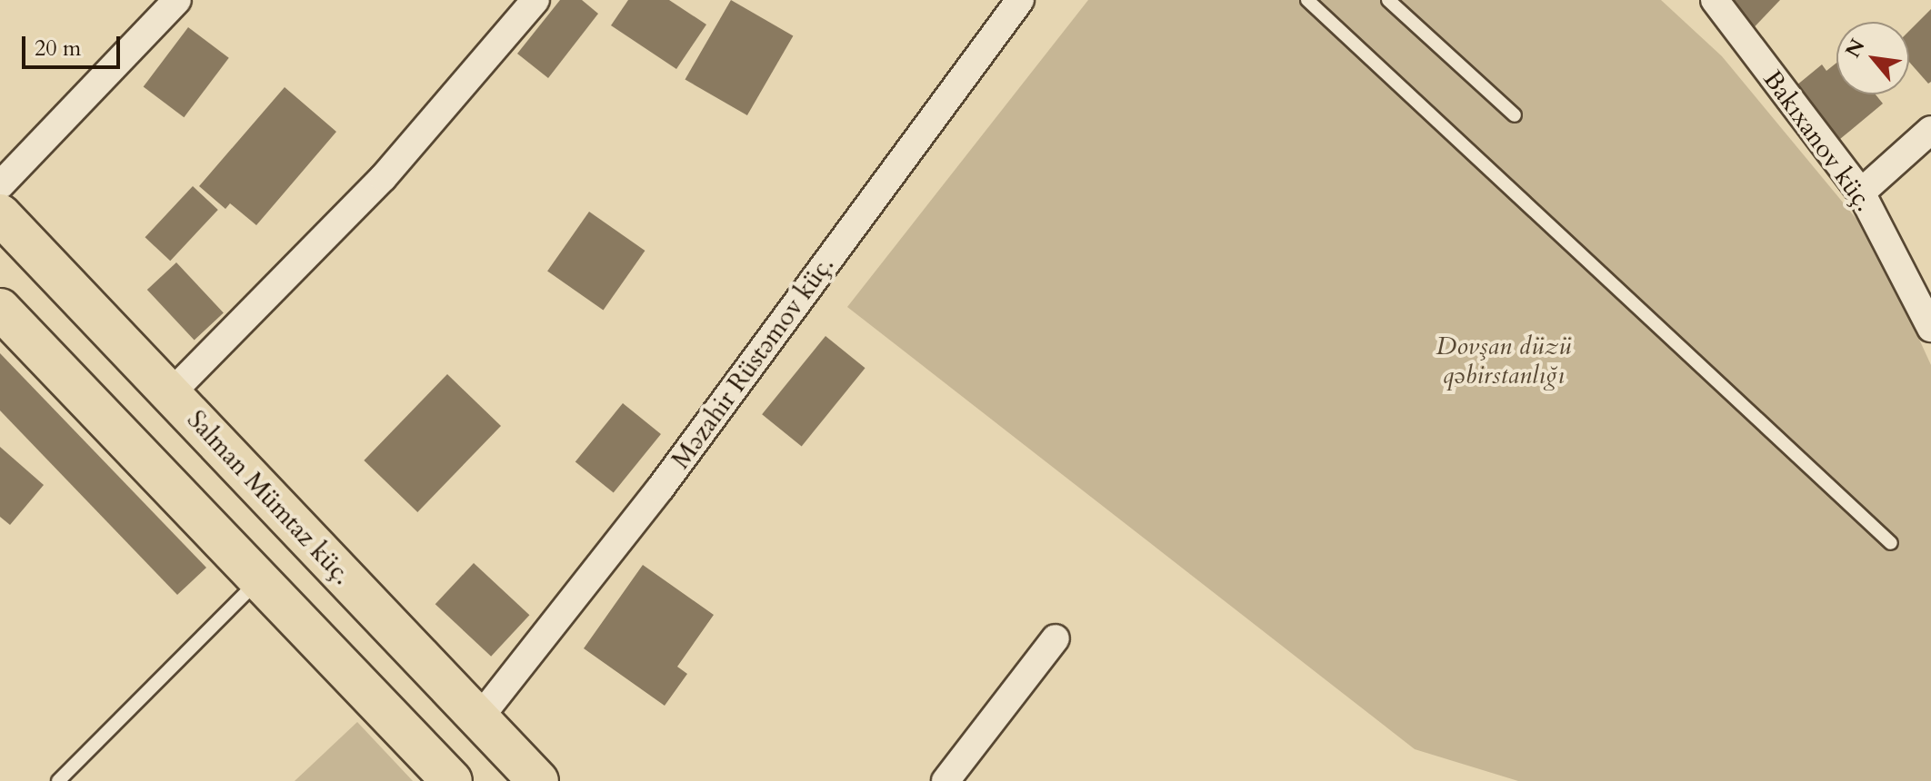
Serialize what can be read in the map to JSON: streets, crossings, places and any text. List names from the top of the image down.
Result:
{
  "streets": {
    "highway": ["Salman Mümtaz küç."],
    "street": ["Bakıxanov küç.", "Məzahir Rüstəmov küç."]
  },
  "crossings": [
    ["Məzahir Rüstəmov küç.", "Salman Mümtaz küç."]
  ],
  "parks": ["Dovşan düzü qəbirstanlığı"],
  "scale_bar": "20 m",
  "north": "top left"
}
